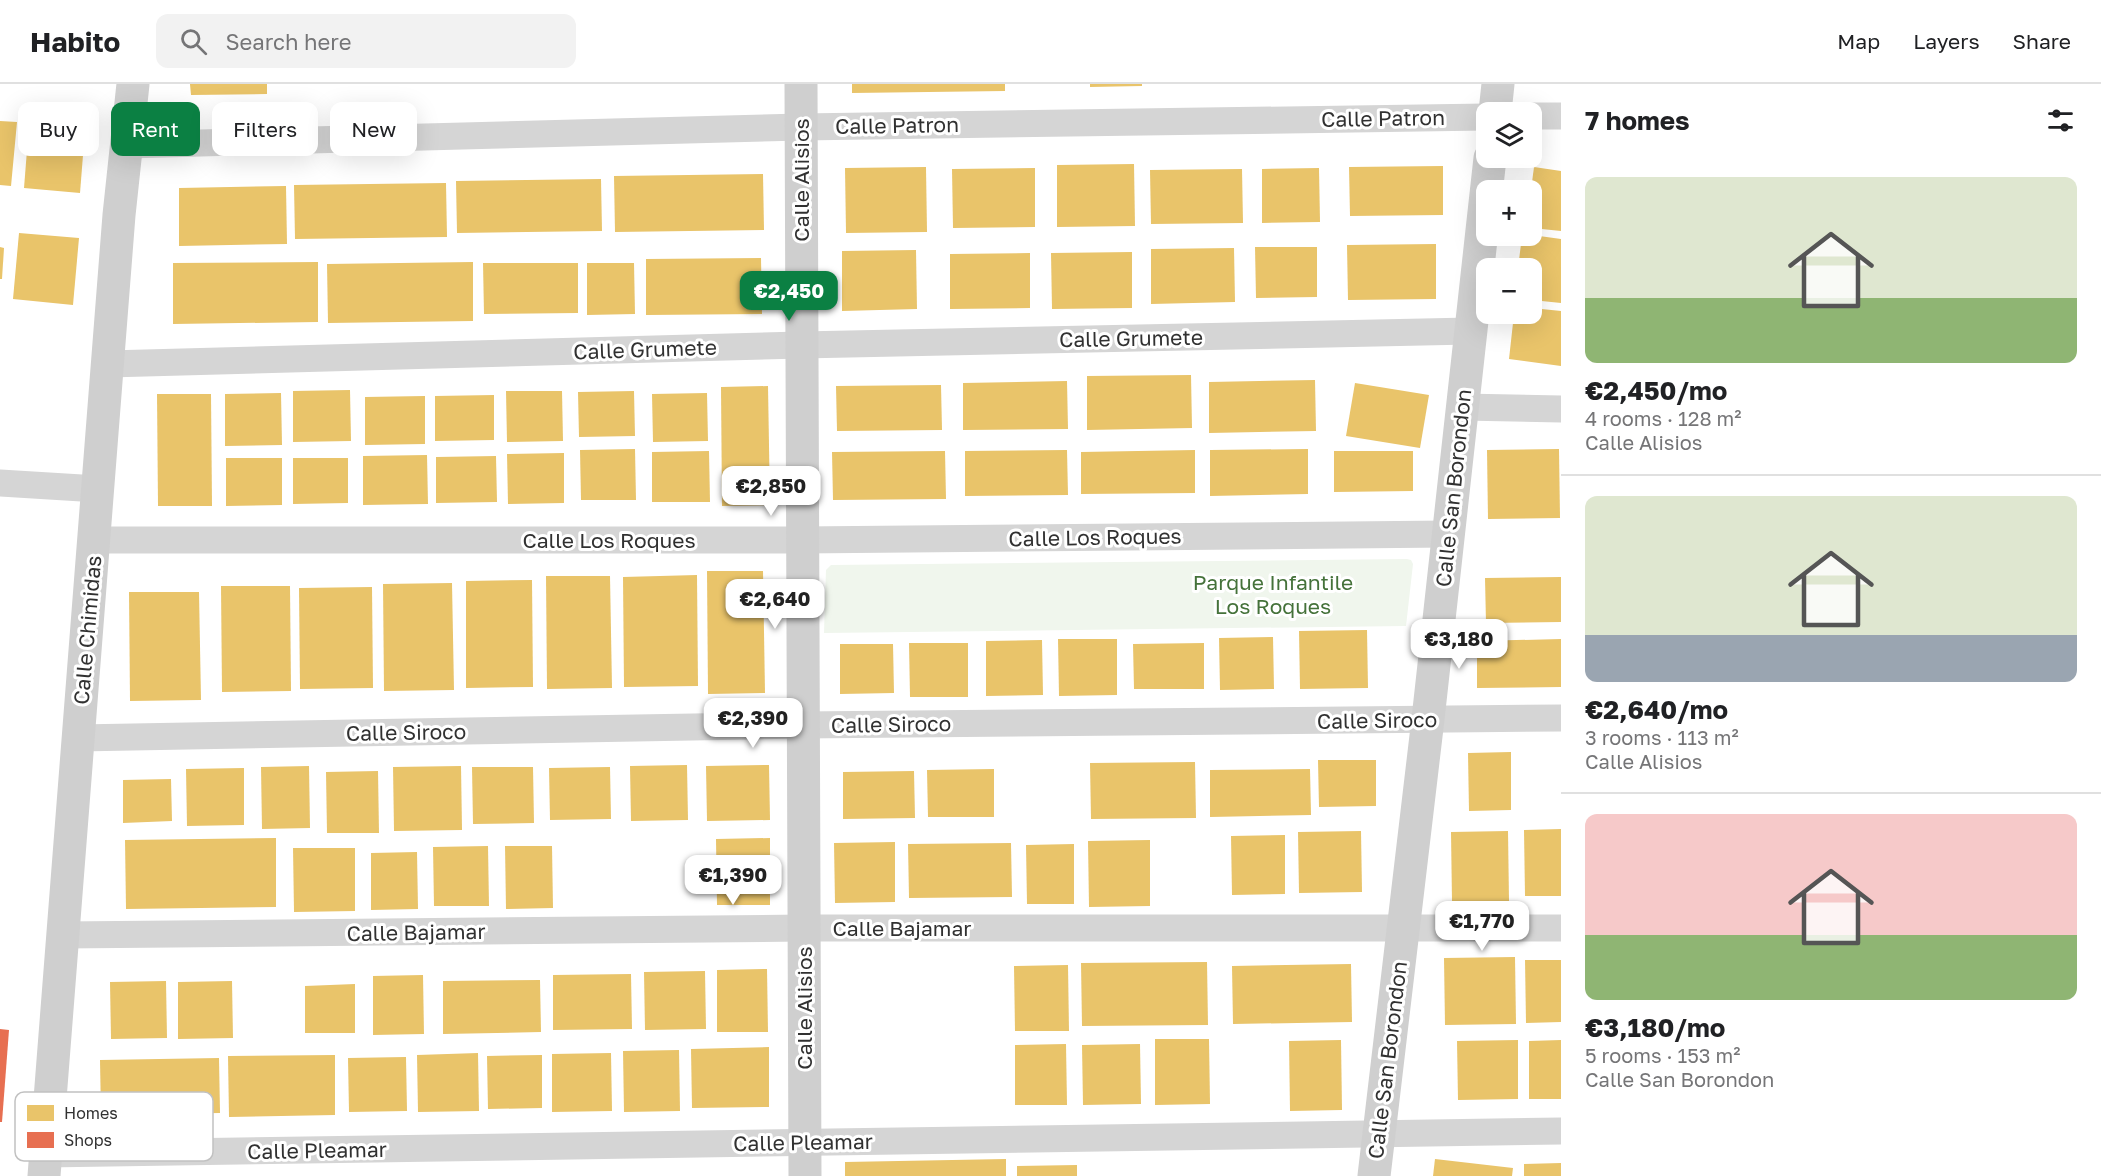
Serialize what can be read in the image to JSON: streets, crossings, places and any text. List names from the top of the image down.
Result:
{
  "streets": {
    "street": [
      "Calle Patron",
      "Calle Alisios",
      "Calle Grumete",
      "Calle San Borondon",
      "Calle Los Roques",
      "Calle Chimidas",
      "Calle Siroco",
      "Calle Bajamar",
      "Calle Pleamar"
    ]
  },
  "crossings": [
    ["Calle Patron", "Calle Alisios"],
    ["Calle Alisios", "Calle Grumete"],
    ["Calle Alisios", "Calle Los Roques"],
    ["Calle Alisios", "Calle Siroco"],
    ["Calle Alisios", "Calle Bajamar"],
    ["Calle Alisios", "Calle Pleamar"],
    ["Calle Grumete", "Calle San Borondon"],
    ["Calle Grumete", "Calle Chimidas"],
    ["Calle San Borondon", "Calle Los Roques"],
    ["Calle San Borondon", "Calle Siroco"],
    ["Calle San Borondon", "Calle Bajamar"],
    ["Calle San Borondon", "Calle Pleamar"],
    ["Calle Los Roques", "Calle Chimidas"],
    ["Calle Chimidas", "Calle Siroco"],
    ["Calle Chimidas", "Calle Bajamar"]
  ],
  "parks": ["Parque Infantile Los Roques"],
  "legend": ["Homes", "Shops"],
  "page": {
    "header": "Habito",
    "search": "Search here",
    "nav": ["Map", "Layers", "Share"],
    "heading": "7 homes",
    "map_buttons": ["+", "−"],
    "chip": [
      "Buy",
      "Rent",
      "Filters",
      "New"
    ],
    "list": [
      {
        "name": "€2,450/mo",
        "note": "4 rooms · 128 m² · Calle Alisios"
      },
      {
        "name": "€2,640/mo",
        "note": "3 rooms · 113 m² · Calle Alisios"
      },
      {
        "name": "€3,180/mo",
        "note": "5 rooms · 153 m² · Calle San Borondon"
      }
    ],
    "price": [
      "€2,450",
      "€2,850",
      "€2,640",
      "€3,180",
      "€2,390",
      "€1,390",
      "€1,770"
    ]
  }
}
